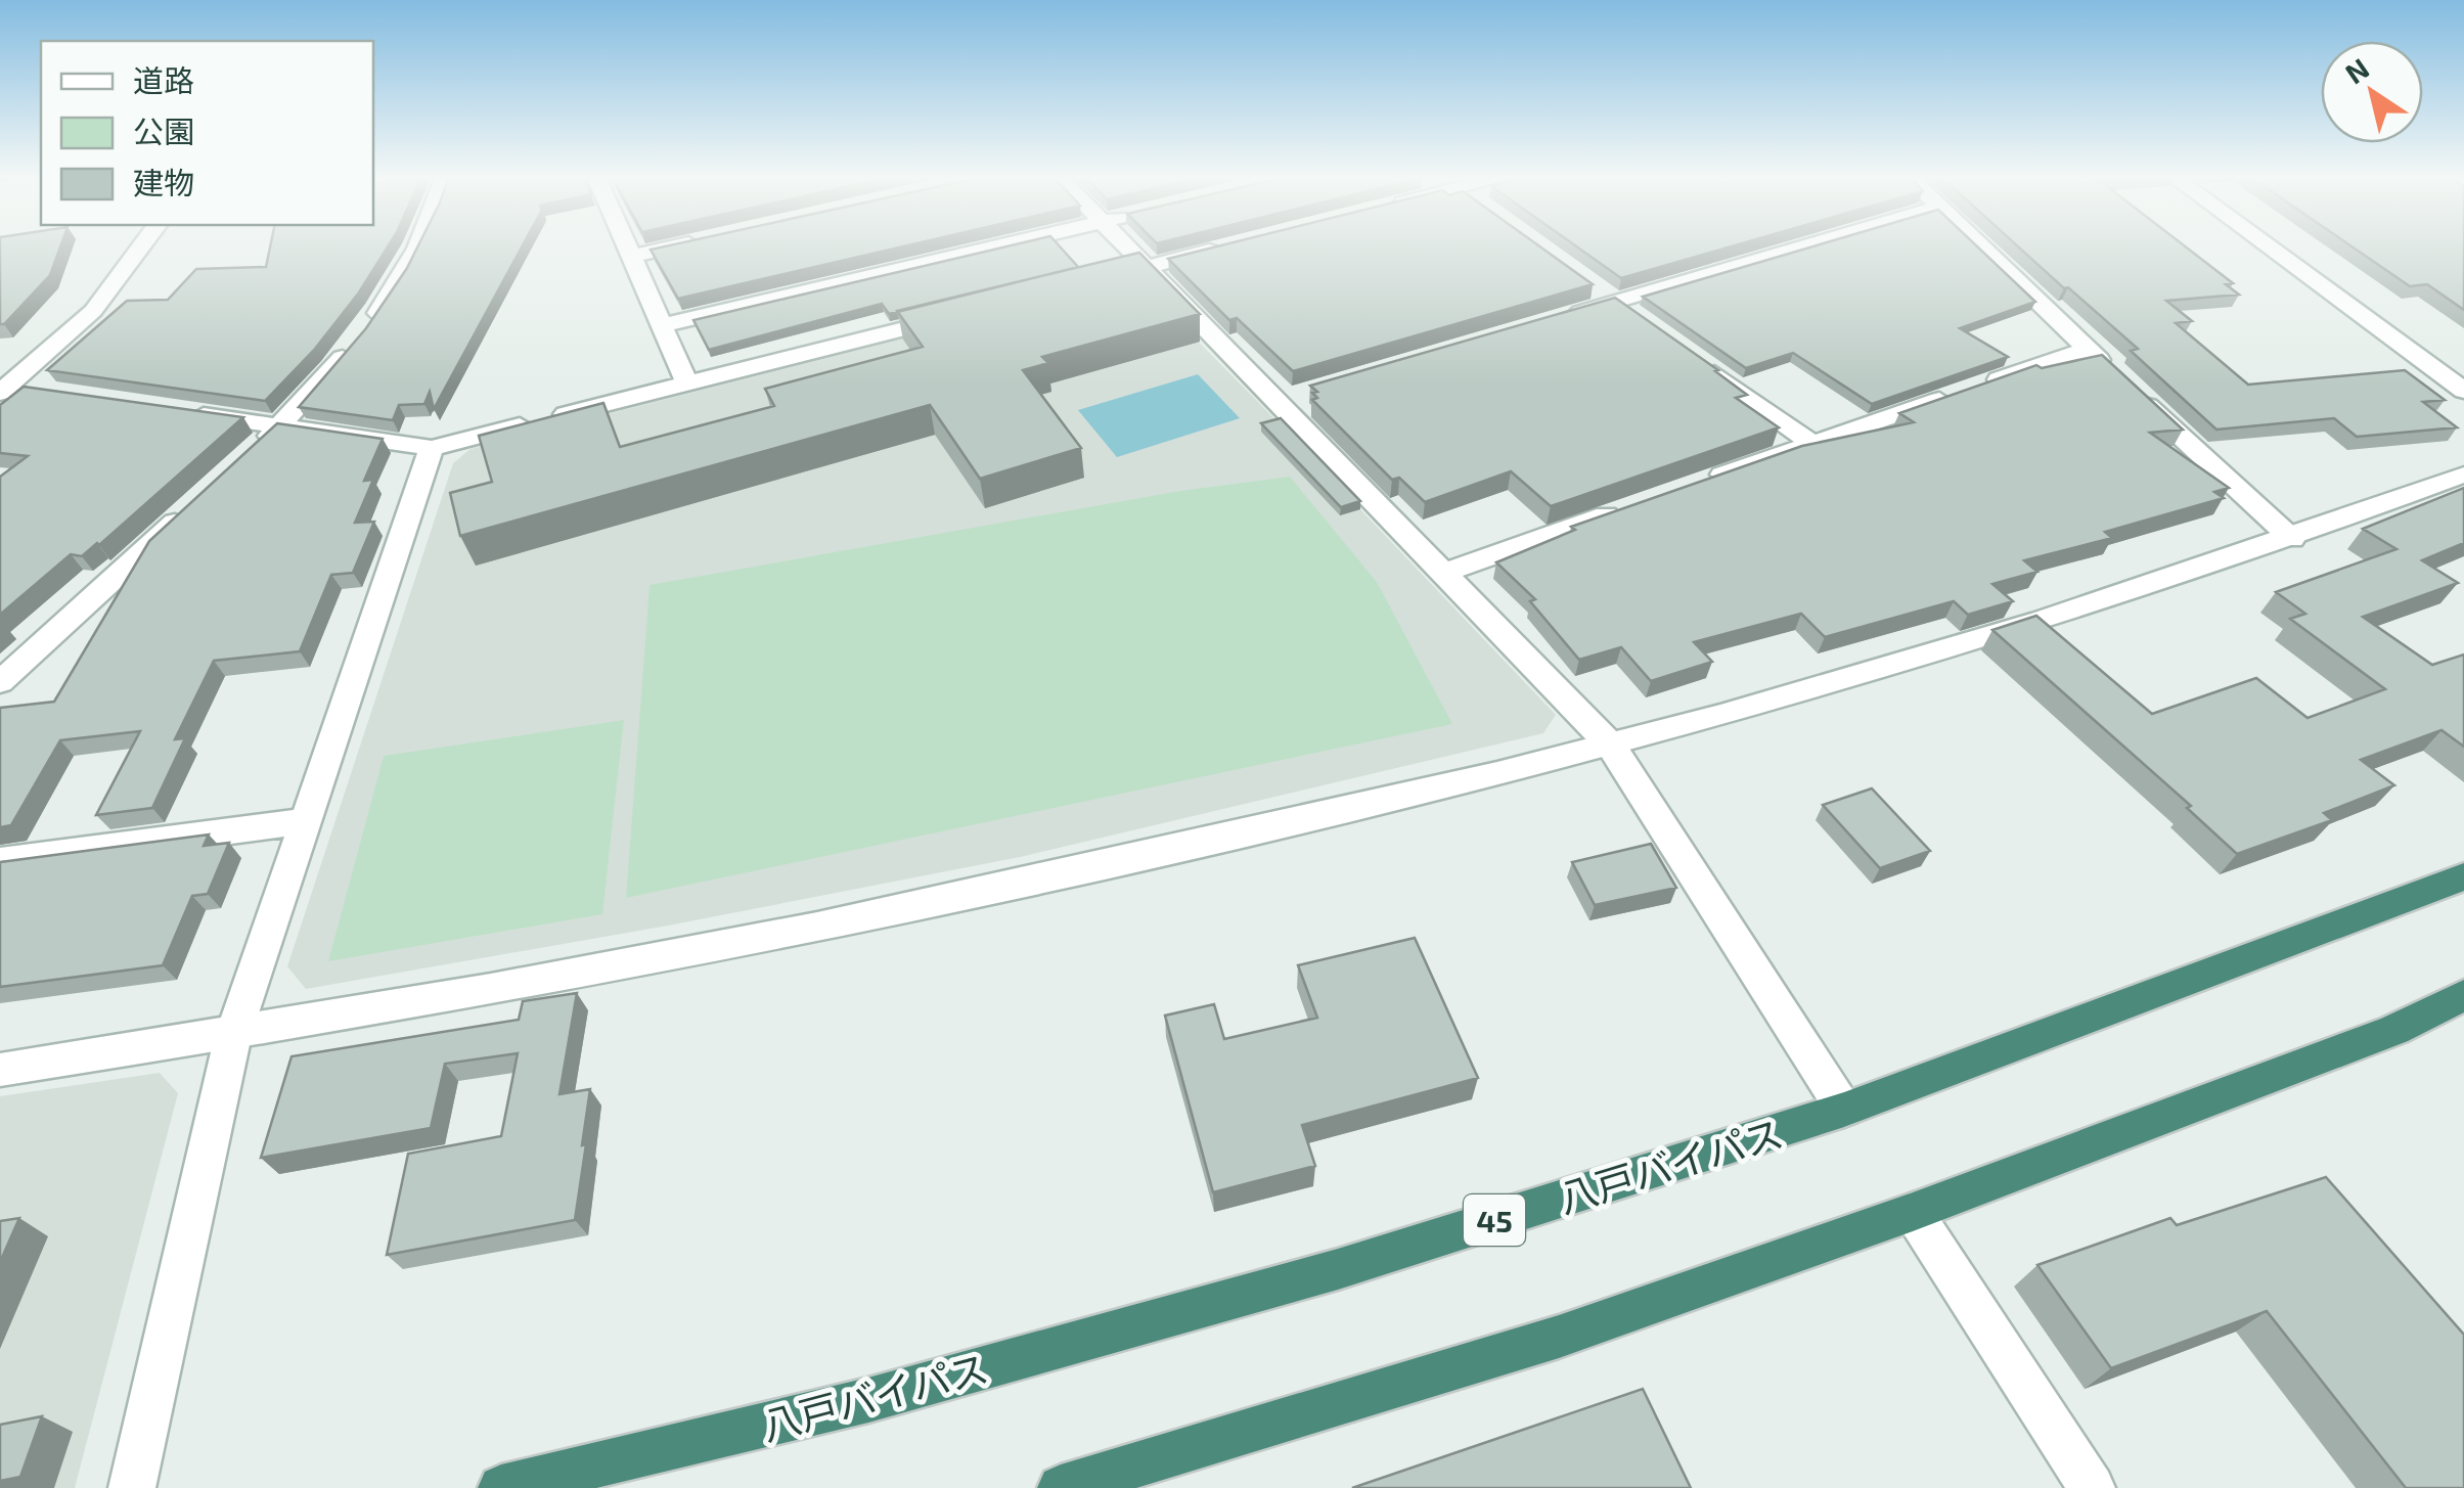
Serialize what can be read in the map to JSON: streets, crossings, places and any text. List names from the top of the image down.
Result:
{
  "streets": {
    "highway": ["八戸バイパス", "45"]
  },
  "legend": ["道路", "公園", "建物"],
  "north": "top left"
}
